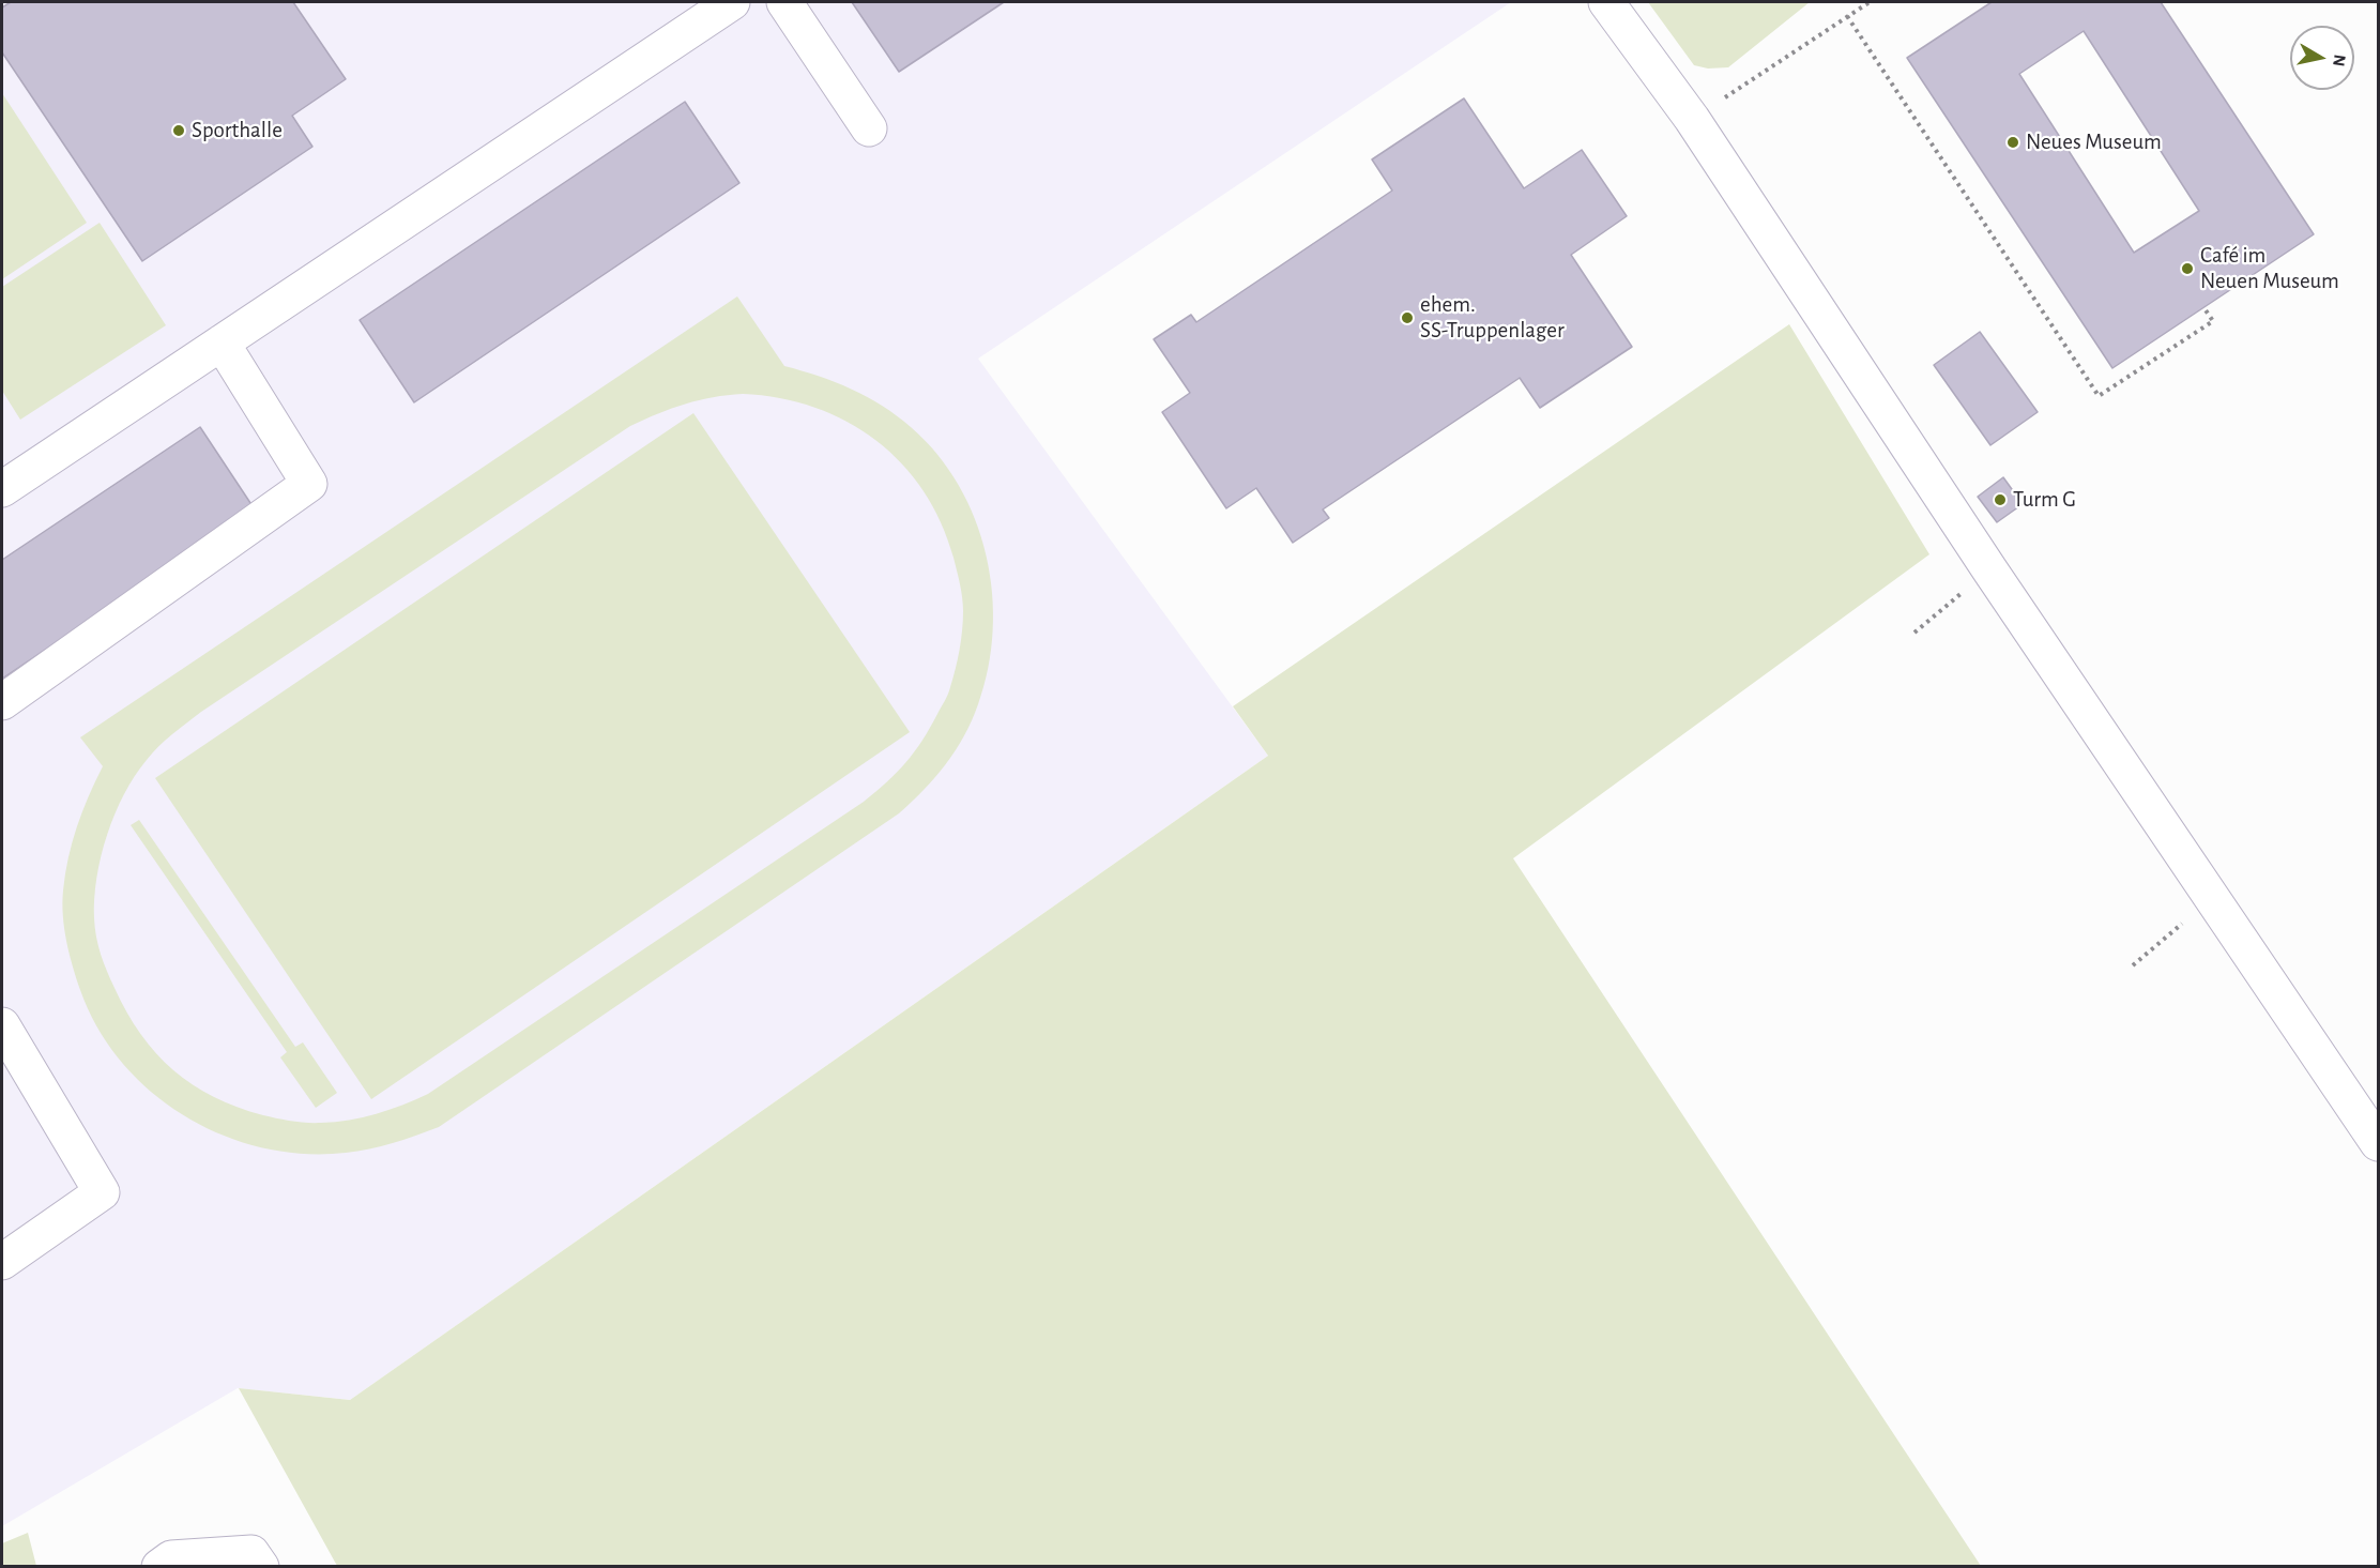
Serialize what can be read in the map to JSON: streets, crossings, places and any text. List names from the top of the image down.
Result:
{
  "places": [
    "Sporthalle",
    "Neues Museum",
    "Café im Neuen Museum",
    "ehem. SS-Truppenlager",
    "Turm G"
  ],
  "north": "right"
}
